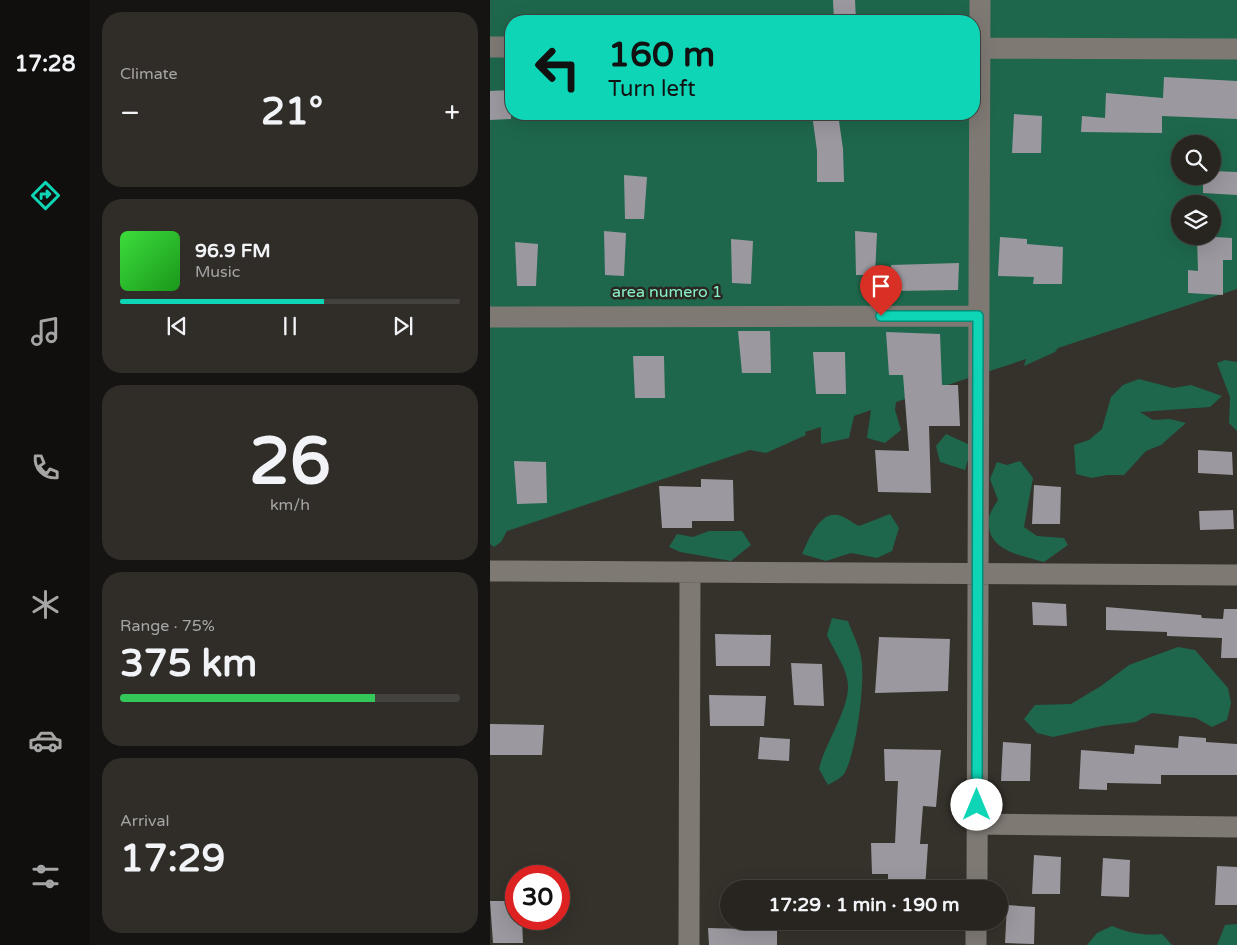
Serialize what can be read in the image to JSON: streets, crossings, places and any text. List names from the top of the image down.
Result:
{
  "parks": ["area numero 1"],
  "page": {
    "tabs": "17:28",
    "tile": [
      "Climate",
      ["26", "km/h"],
      ["Range · 75%", "375 km"],
      ["Arrival", "17:29"]
    ],
    "turn": ["160 m", "Turn left"],
    "heat": ["−", "21°", "+"],
    "song": ["96.9 FM", "Music"],
    "limit": "30",
    "trip": "17:29 · 1 min · 190 m"
  }
}
